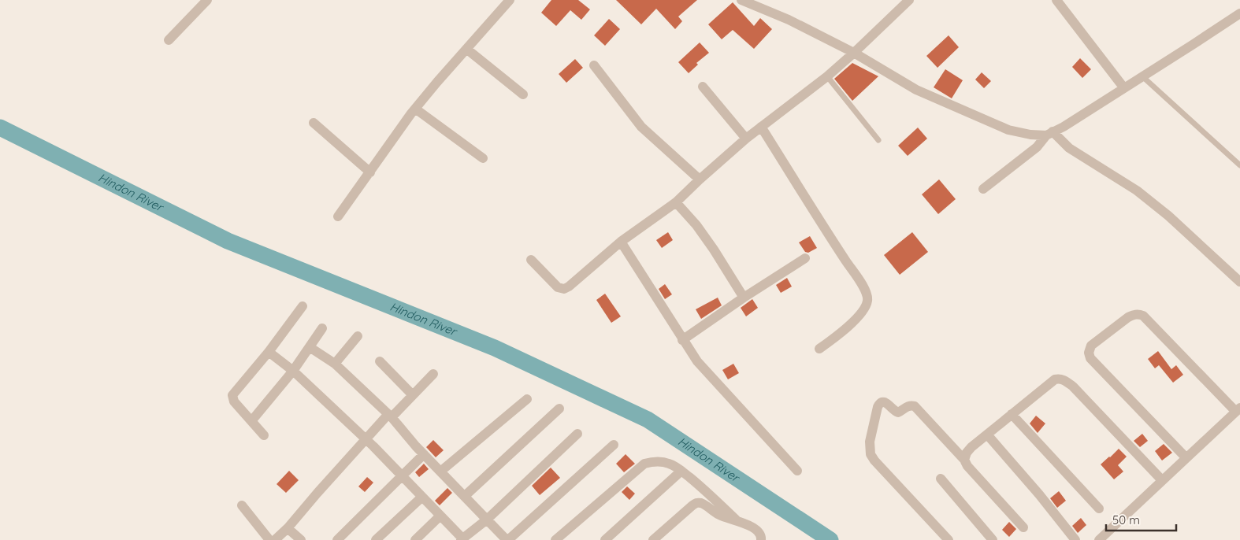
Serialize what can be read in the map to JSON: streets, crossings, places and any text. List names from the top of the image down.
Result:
{
  "water": ["Hindon River"],
  "scale_bar": "50 m"
}
